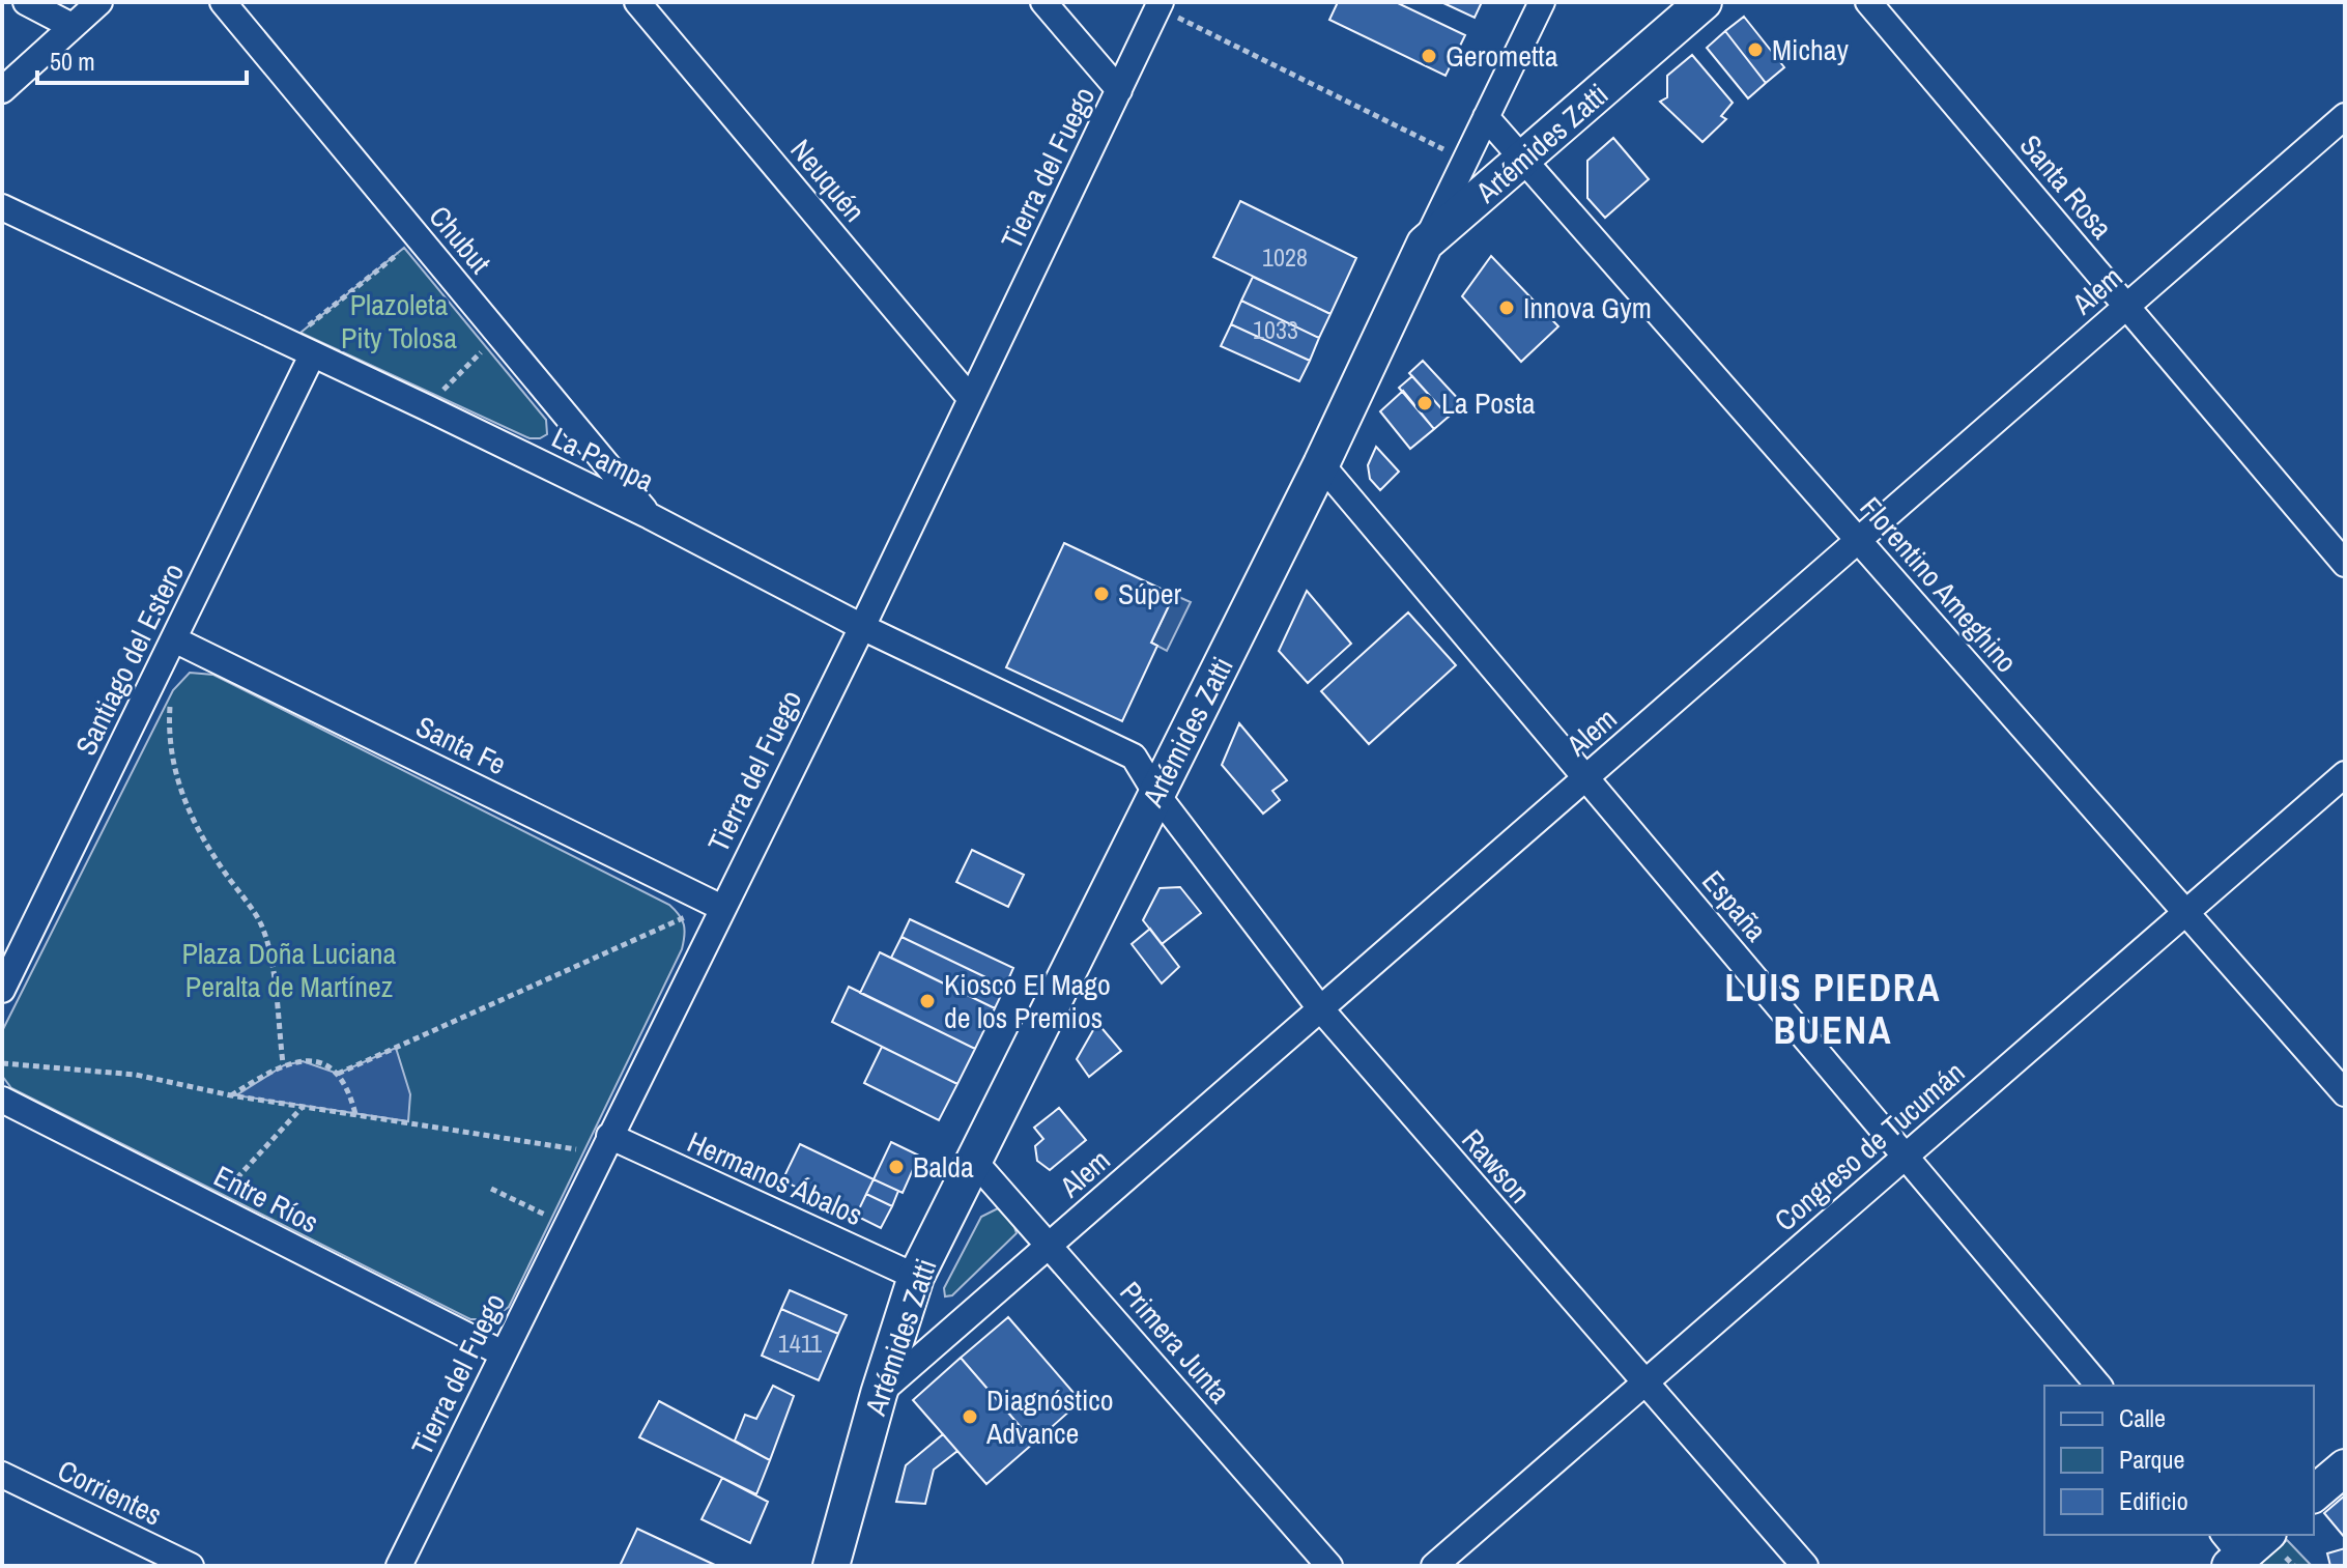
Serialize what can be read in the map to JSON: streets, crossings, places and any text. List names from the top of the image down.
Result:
{
  "streets": {
    "main road": ["Artémides Zatti"],
    "street": [
      "Tierra del Fuego",
      "Neuquén",
      "Santa Rosa",
      "Chubut",
      "Alem",
      "La Pampa",
      "Florentino Ameghino",
      "Santiago del Estero",
      "Santa Fe",
      "España",
      "Congreso de Tucumán",
      "Rawson",
      "Hermanos Ábalos",
      "Entre Ríos",
      "Primera Junta",
      "Corrientes"
    ]
  },
  "crossings": [
    ["Artémides Zatti", "Alem"],
    ["Artémides Zatti", "La Pampa"],
    ["Artémides Zatti", "Florentino Ameghino"],
    ["Artémides Zatti", "España"],
    ["Artémides Zatti", "Rawson"],
    ["Artémides Zatti", "Hermanos Ábalos"],
    ["Artémides Zatti", "Primera Junta"],
    ["Tierra del Fuego", "Neuquén"],
    ["Tierra del Fuego", "La Pampa"],
    ["Tierra del Fuego", "Santa Fe"],
    ["Tierra del Fuego", "Hermanos Ábalos"],
    ["Tierra del Fuego", "Entre Ríos"],
    ["Santa Rosa", "Alem"],
    ["Chubut", "La Pampa"],
    ["Alem", "Florentino Ameghino"],
    ["Alem", "España"],
    ["Alem", "Rawson"],
    ["Alem", "Primera Junta"],
    ["La Pampa", "Santiago del Estero"],
    ["La Pampa", "Rawson"],
    ["Florentino Ameghino", "Congreso de Tucumán"],
    ["Santiago del Estero", "Santa Fe"],
    ["España", "Congreso de Tucumán"],
    ["Congreso de Tucumán", "Rawson"]
  ],
  "districts": ["LUIS PIEDRA BUENA"],
  "parks": ["Plazoleta Pity Tolosa", "Plaza Doña Luciana Peralta de Martínez"],
  "places": [
    "Michay",
    "Gerometta",
    "Innova Gym",
    "La Posta",
    "Súper",
    "Kiosco El Mago de los Premios",
    "Balda",
    "Diagnóstico Advance"
  ],
  "house_numbers": ["1028", "1033", "1411"],
  "legend": ["Calle", "Parque", "Edificio"],
  "scale_bar": "50 m"
}
